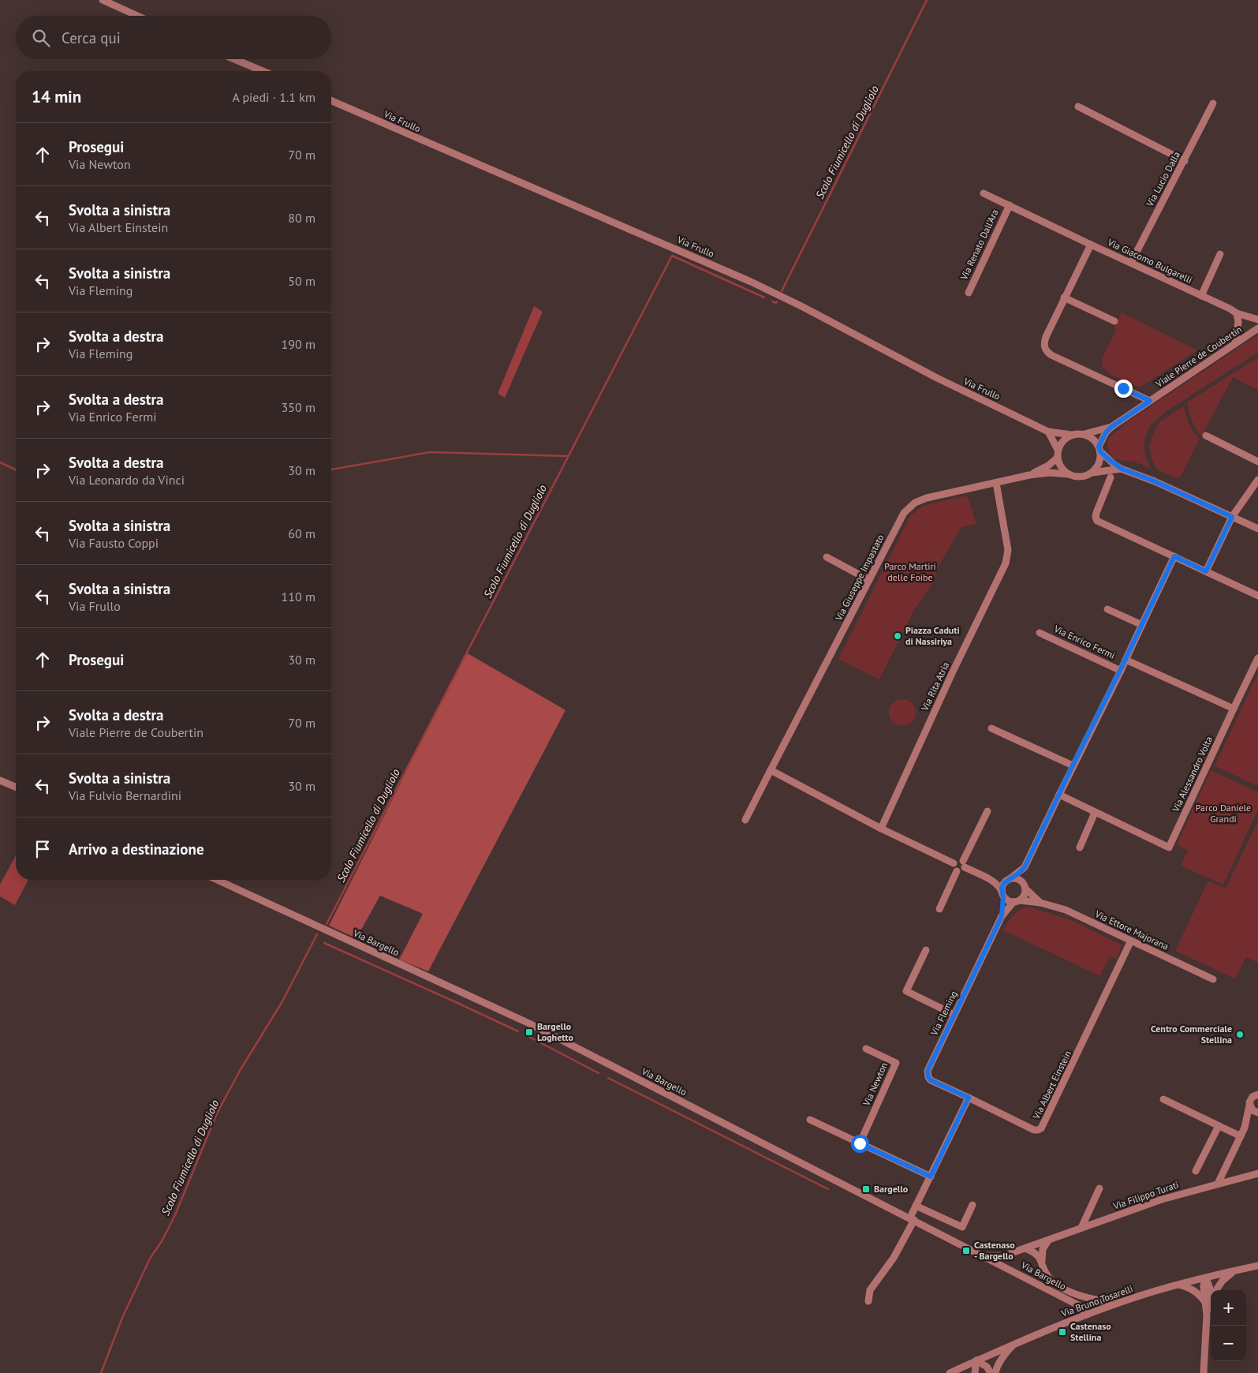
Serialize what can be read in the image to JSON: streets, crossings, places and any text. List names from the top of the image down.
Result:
{
  "streets": {
    "street": [
      "Via Frullo",
      "Via Lucio Dalla",
      "Via Renato Dall'Ara",
      "Via Giacomo Bulgarelli",
      "Viale Pierre de Coubertin",
      "Via Giuseppe Impastato",
      "Via Enrico Fermi",
      "Via Rita Atria",
      "Via Alessandro Volta",
      "Via Ettore Majorana",
      "Via Bargello",
      "Via Fleming",
      "Via Newton",
      "Via Albert Einstein",
      "Via Filippo Turati",
      "Via Bruno Tosarelli"
    ]
  },
  "crossings": [
    ["Via Frullo", "Viale Pierre de Coubertin"],
    ["Via Frullo", "Via Giuseppe Impastato"],
    ["Via Lucio Dalla", "Via Giacomo Bulgarelli"],
    ["Via Renato Dall'Ara", "Via Giacomo Bulgarelli"],
    ["Viale Pierre de Coubertin", "Via Giuseppe Impastato"],
    ["Via Giuseppe Impastato", "Via Rita Atria"],
    ["Via Enrico Fermi", "Via Ettore Majorana"],
    ["Via Enrico Fermi", "Via Fleming"],
    ["Via Ettore Majorana", "Via Fleming"],
    ["Via Ettore Majorana", "Via Albert Einstein"],
    ["Via Bargello", "Via Filippo Turati"],
    ["Via Bargello", "Via Bruno Tosarelli"],
    ["Via Fleming", "Via Albert Einstein"]
  ],
  "water": ["Scolo Fiumicello di Dugliolo"],
  "parks": ["Parco Martiri delle Foibe", "Parco Daniele Grandi"],
  "places": {
    "other": ["Piazza Caduti di Nassiriya", "Centro Commerciale Stellina"],
    "transit": [
      "Bargello Loghetto",
      "Bargello",
      "Castenaso - Bargello",
      "Castenaso Stellina"
    ]
  },
  "page": {
    "search": "Cerca qui",
    "heading": ["14 min", "A piedi · 1.1 km"],
    "list": [
      ["Prosegui", "Via Newton", "70 m"],
      ["Svolta a sinistra", "Via Albert Einstein", "80 m"],
      ["Svolta a sinistra", "Via Fleming", "50 m"],
      ["Svolta a destra", "Via Fleming", "190 m"],
      ["Svolta a destra", "Via Enrico Fermi", "350 m"],
      ["Svolta a destra", "Via Leonardo da Vinci", "30 m"],
      ["Svolta a sinistra", "Via Fausto Coppi", "60 m"],
      ["Svolta a sinistra", "Via Frullo", "110 m"],
      ["Prosegui", "30 m"],
      ["Svolta a destra", "Viale Pierre de Coubertin", "70 m"],
      ["Svolta a sinistra", "Via Fulvio Bernardini", "30 m"],
      "Arrivo a destinazione"
    ],
    "map_buttons": ["+", "−"]
  }
}
